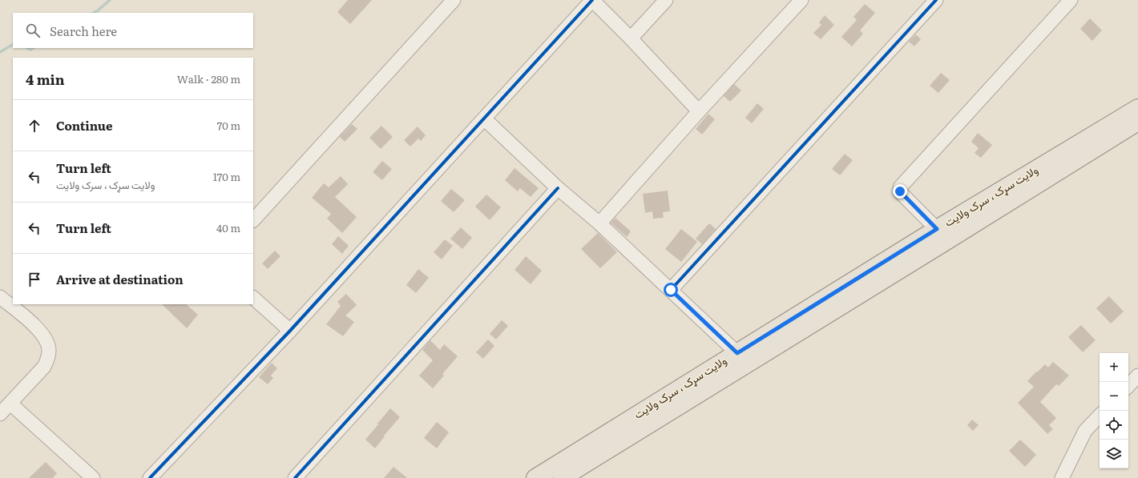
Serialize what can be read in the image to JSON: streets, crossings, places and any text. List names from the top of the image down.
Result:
{
  "streets": {
    "main road": ["ولایت سړک ، سرک ولایت"]
  },
  "page": {
    "search": "Search here",
    "heading": ["4 min", "Walk · 280 m"],
    "list": [
      ["Continue", "70 m"],
      ["Turn left", "ولایت سړک ، سرک ولایت", "170 m"],
      ["Turn left", "40 m"],
      "Arrive at destination"
    ],
    "map_buttons": ["+", "−"]
  }
}
